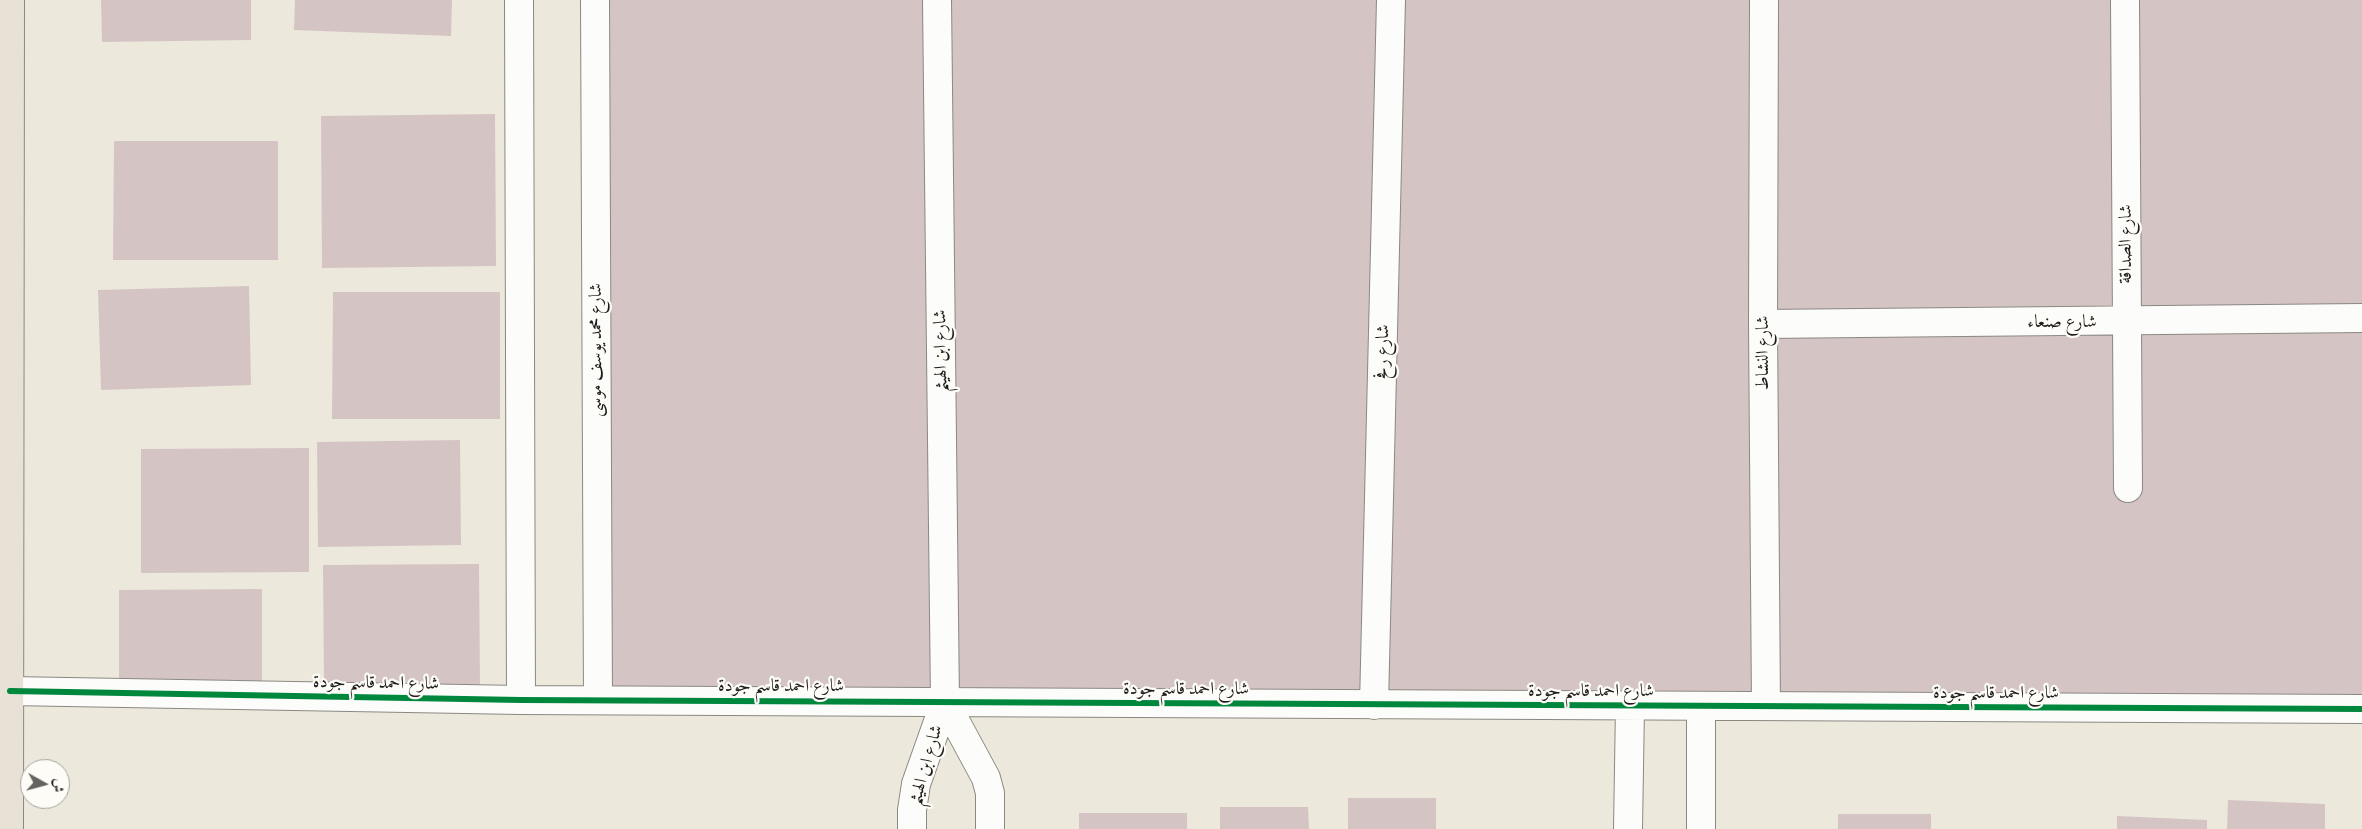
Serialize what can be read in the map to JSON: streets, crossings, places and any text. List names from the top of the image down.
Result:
{
  "streets": {
    "street": [
      "شارع الصداقة",
      "شارع صنعاء",
      "شارع محمد يوسف موسى",
      "شارع ابن الهيثم",
      "شارع رفح",
      "شارع النشاط",
      "شارع احمد قاسم جودة"
    ]
  },
  "crossings": [
    ["شارع الصداقة", "شارع صنعاء"],
    ["شارع صنعاء", "شارع النشاط"],
    ["شارع محمد يوسف موسى", "شارع احمد قاسم جودة"],
    ["شارع ابن الهيثم", "شارع احمد قاسم جودة"],
    ["شارع رفح", "شارع احمد قاسم جودة"],
    ["شارع النشاط", "شارع احمد قاسم جودة"]
  ],
  "north": "right"
}
